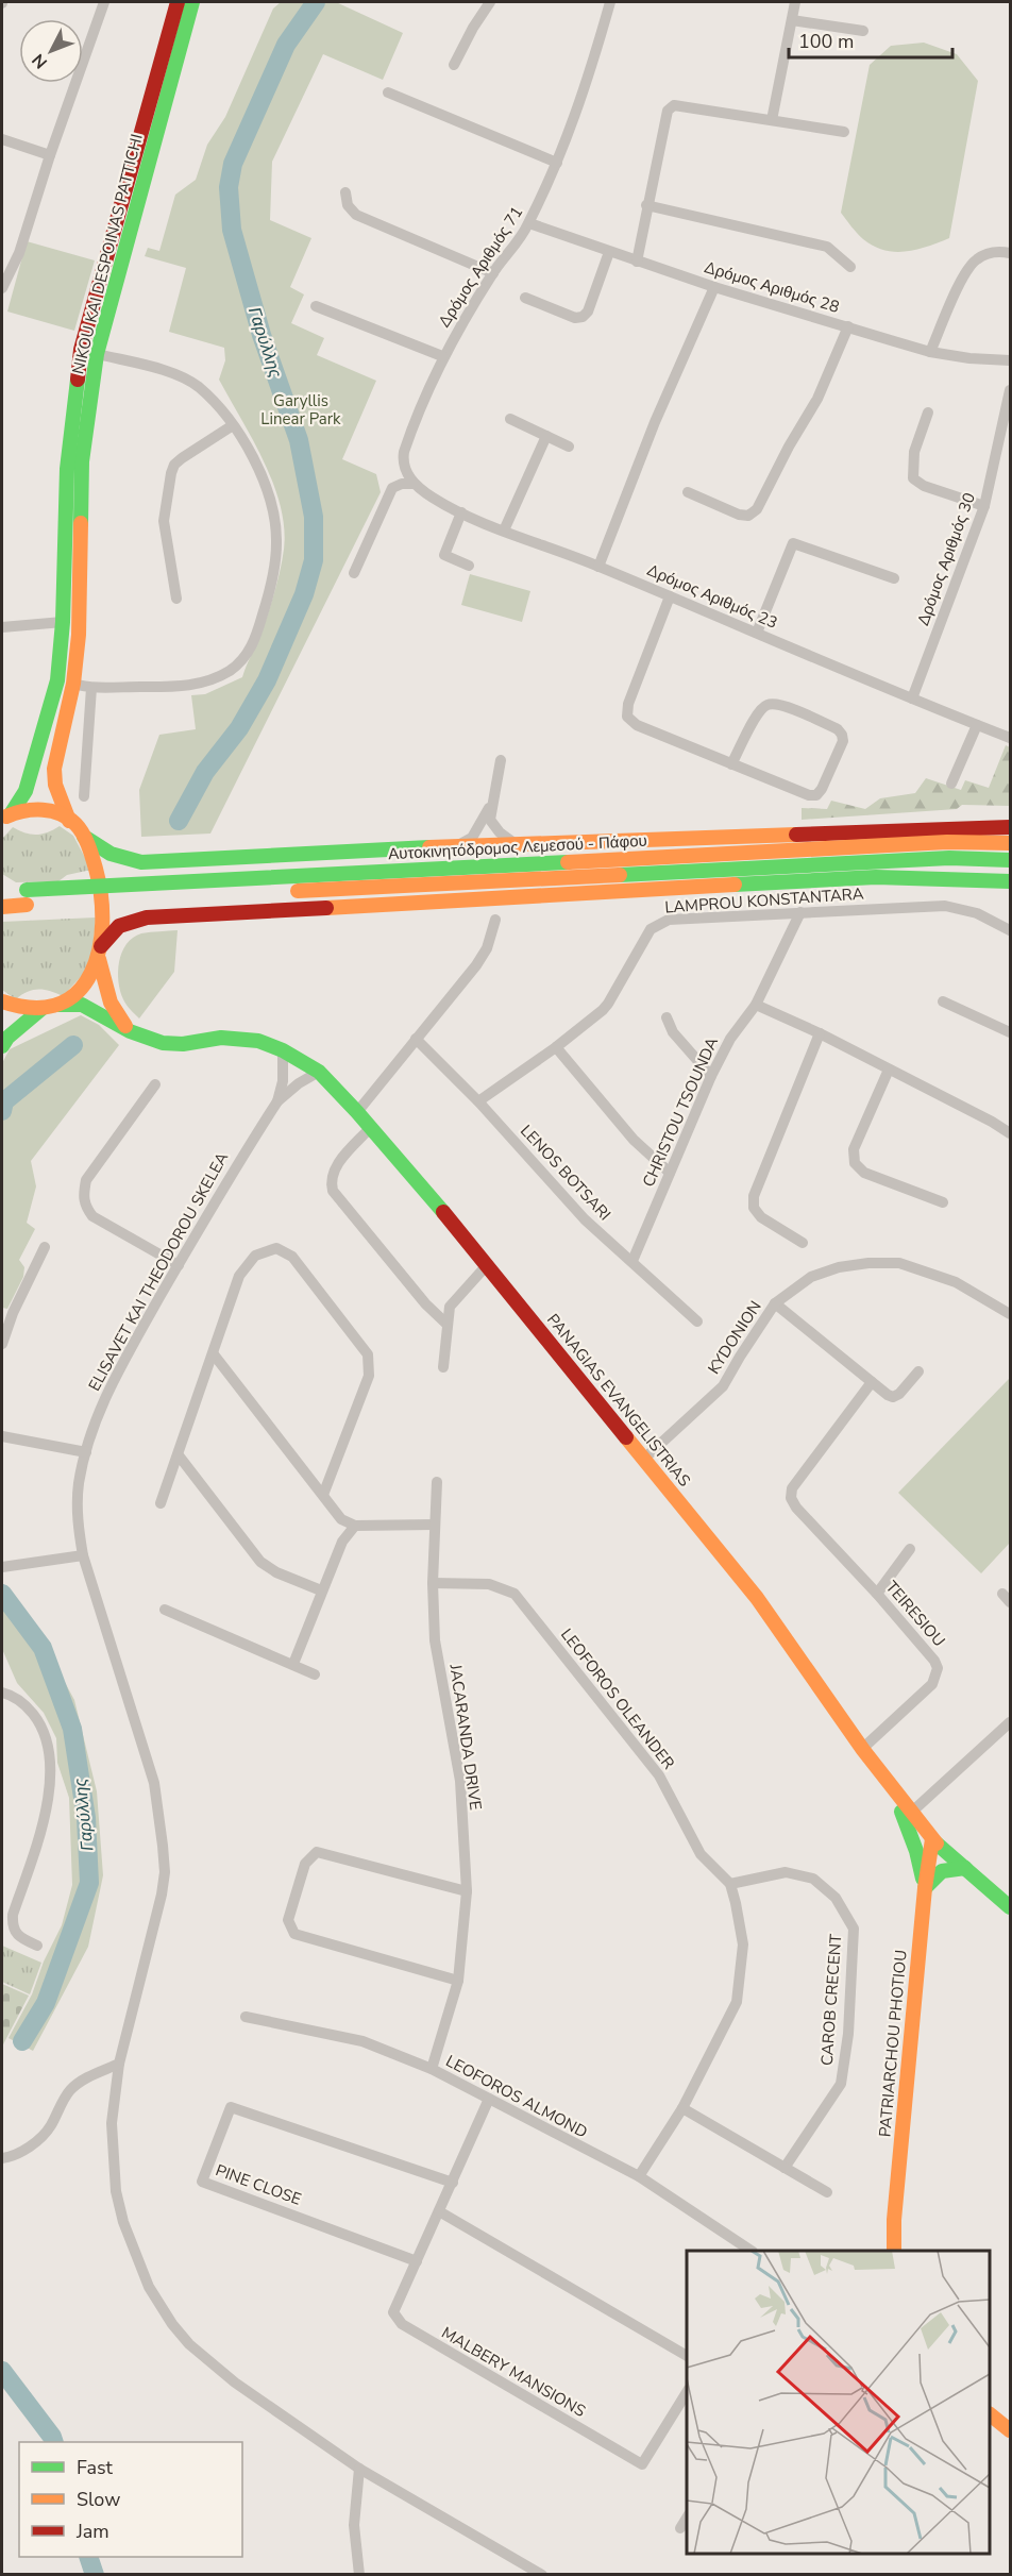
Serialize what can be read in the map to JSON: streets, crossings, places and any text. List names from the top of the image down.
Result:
{
  "streets": {
    "main road": [
      "NIKOU KAI DESPOINAS PATTICHI",
      "Αυτοκινητόδρομος Λεμεσού - Πάφου",
      "PANAGIAS EVANGELISTRIAS",
      "PATRIARCHOU PHOTIOU"
    ],
    "street": [
      "Δρόμος Αριθμός 71",
      "Δρόμος Αριθμός 28",
      "Δρόμος Αριθμός 30",
      "Δρόμος Αριθμός 23",
      "LAMPROU KONSTANTARA",
      "CHRISTOU TSOUNDA",
      "LENOS BOTSARI",
      "ELISAVET KAI THEODOROU SKELEA",
      "KYDONION",
      "TEIRESIOU",
      "LEOFOROS OLEANDER",
      "JACARANDA DRIVE",
      "CAROB CRECENT",
      "LEOFOROS ALMOND",
      "PINE CLOSE",
      "MALBERY MANSIONS"
    ]
  },
  "crossings": [
    ["Δρόμος Αριθμός 71", "Δρόμος Αριθμός 28"],
    ["Δρόμος Αριθμός 71", "Δρόμος Αριθμός 23"],
    ["Δρόμος Αριθμός 30", "Δρόμος Αριθμός 23"],
    ["LAMPROU KONSTANTARA", "CHRISTOU TSOUNDA"],
    ["LAMPROU KONSTANTARA", "LENOS BOTSARI"],
    ["CHRISTOU TSOUNDA", "LENOS BOTSARI"],
    ["ELISAVET KAI THEODOROU SKELEA", "PANAGIAS EVANGELISTRIAS"],
    ["KYDONION", "PANAGIAS EVANGELISTRIAS"],
    ["PANAGIAS EVANGELISTRIAS", "TEIRESIOU"],
    ["LEOFOROS OLEANDER", "JACARANDA DRIVE"],
    ["LEOFOROS OLEANDER", "CAROB CRECENT"],
    ["JACARANDA DRIVE", "LEOFOROS ALMOND"],
    ["LEOFOROS ALMOND", "MALBERY MANSIONS"],
    ["PINE CLOSE", "MALBERY MANSIONS"]
  ],
  "water": ["Γαρύλλης"],
  "parks": ["Garyllis Linear Park"],
  "legend": ["Fast", "Slow", "Jam"],
  "scale_bar": "100 m",
  "north": "bottom left"
}
